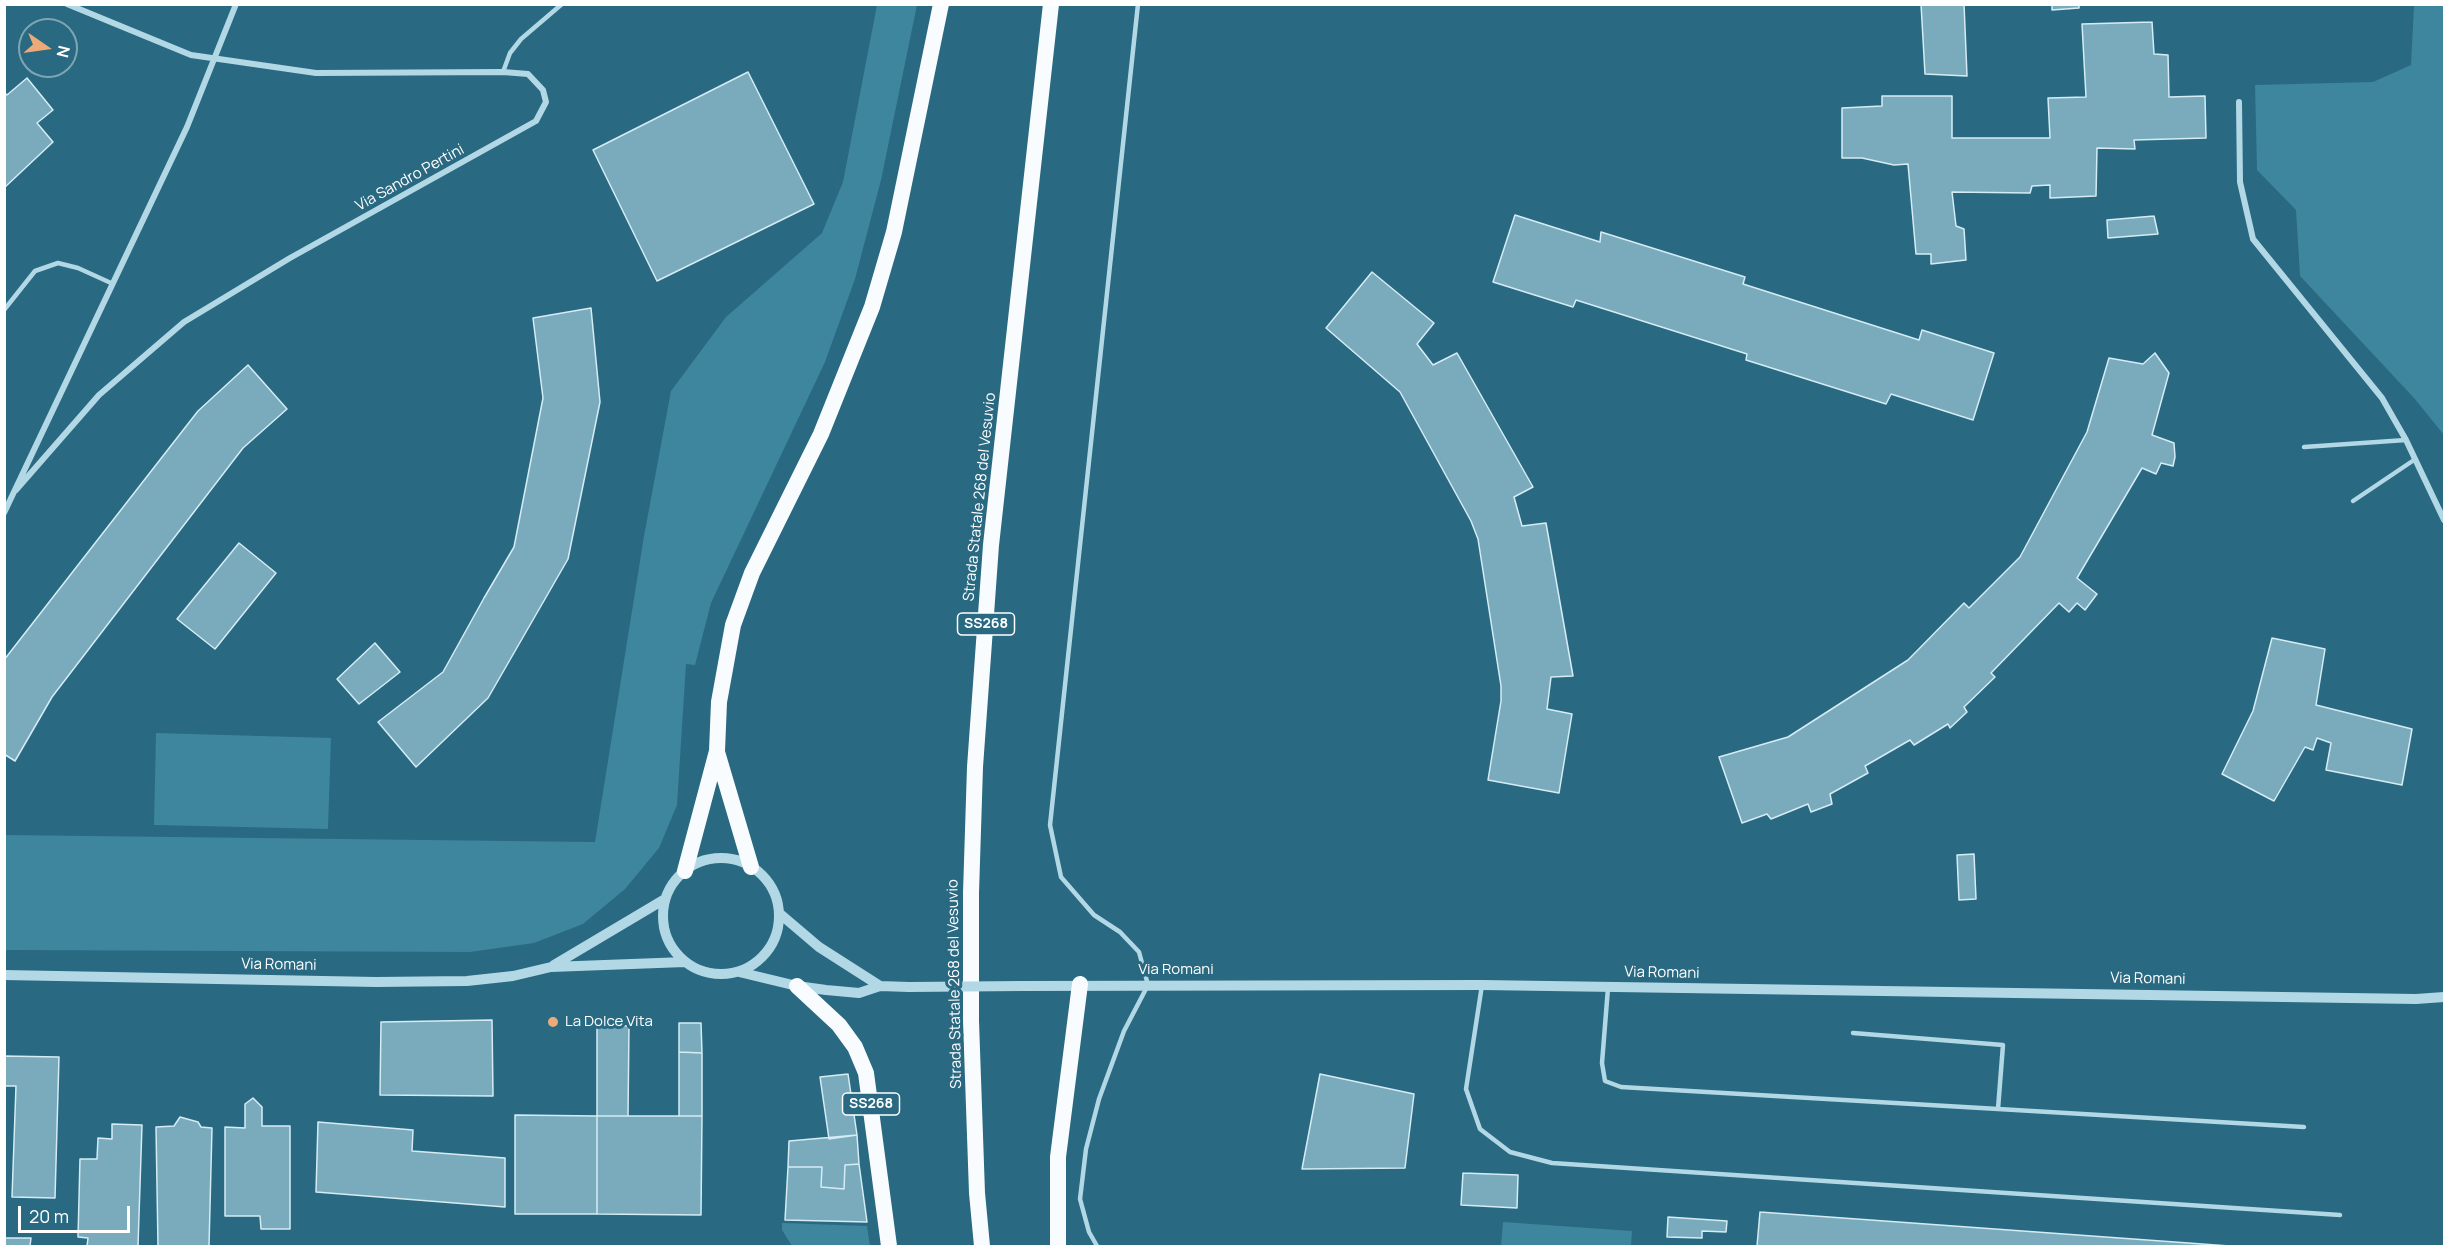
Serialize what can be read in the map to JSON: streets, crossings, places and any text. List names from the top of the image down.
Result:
{
  "streets": {
    "highway": ["Strada Statale 268 del Vesuvio", "SS268"],
    "street": ["Via Sandro Pertini", "Via Romani"]
  },
  "crossings": [
    ["SS268", "Via Romani"]
  ],
  "places": ["La Dolce Vita"],
  "scale_bar": "20 m",
  "north": "right"
}
